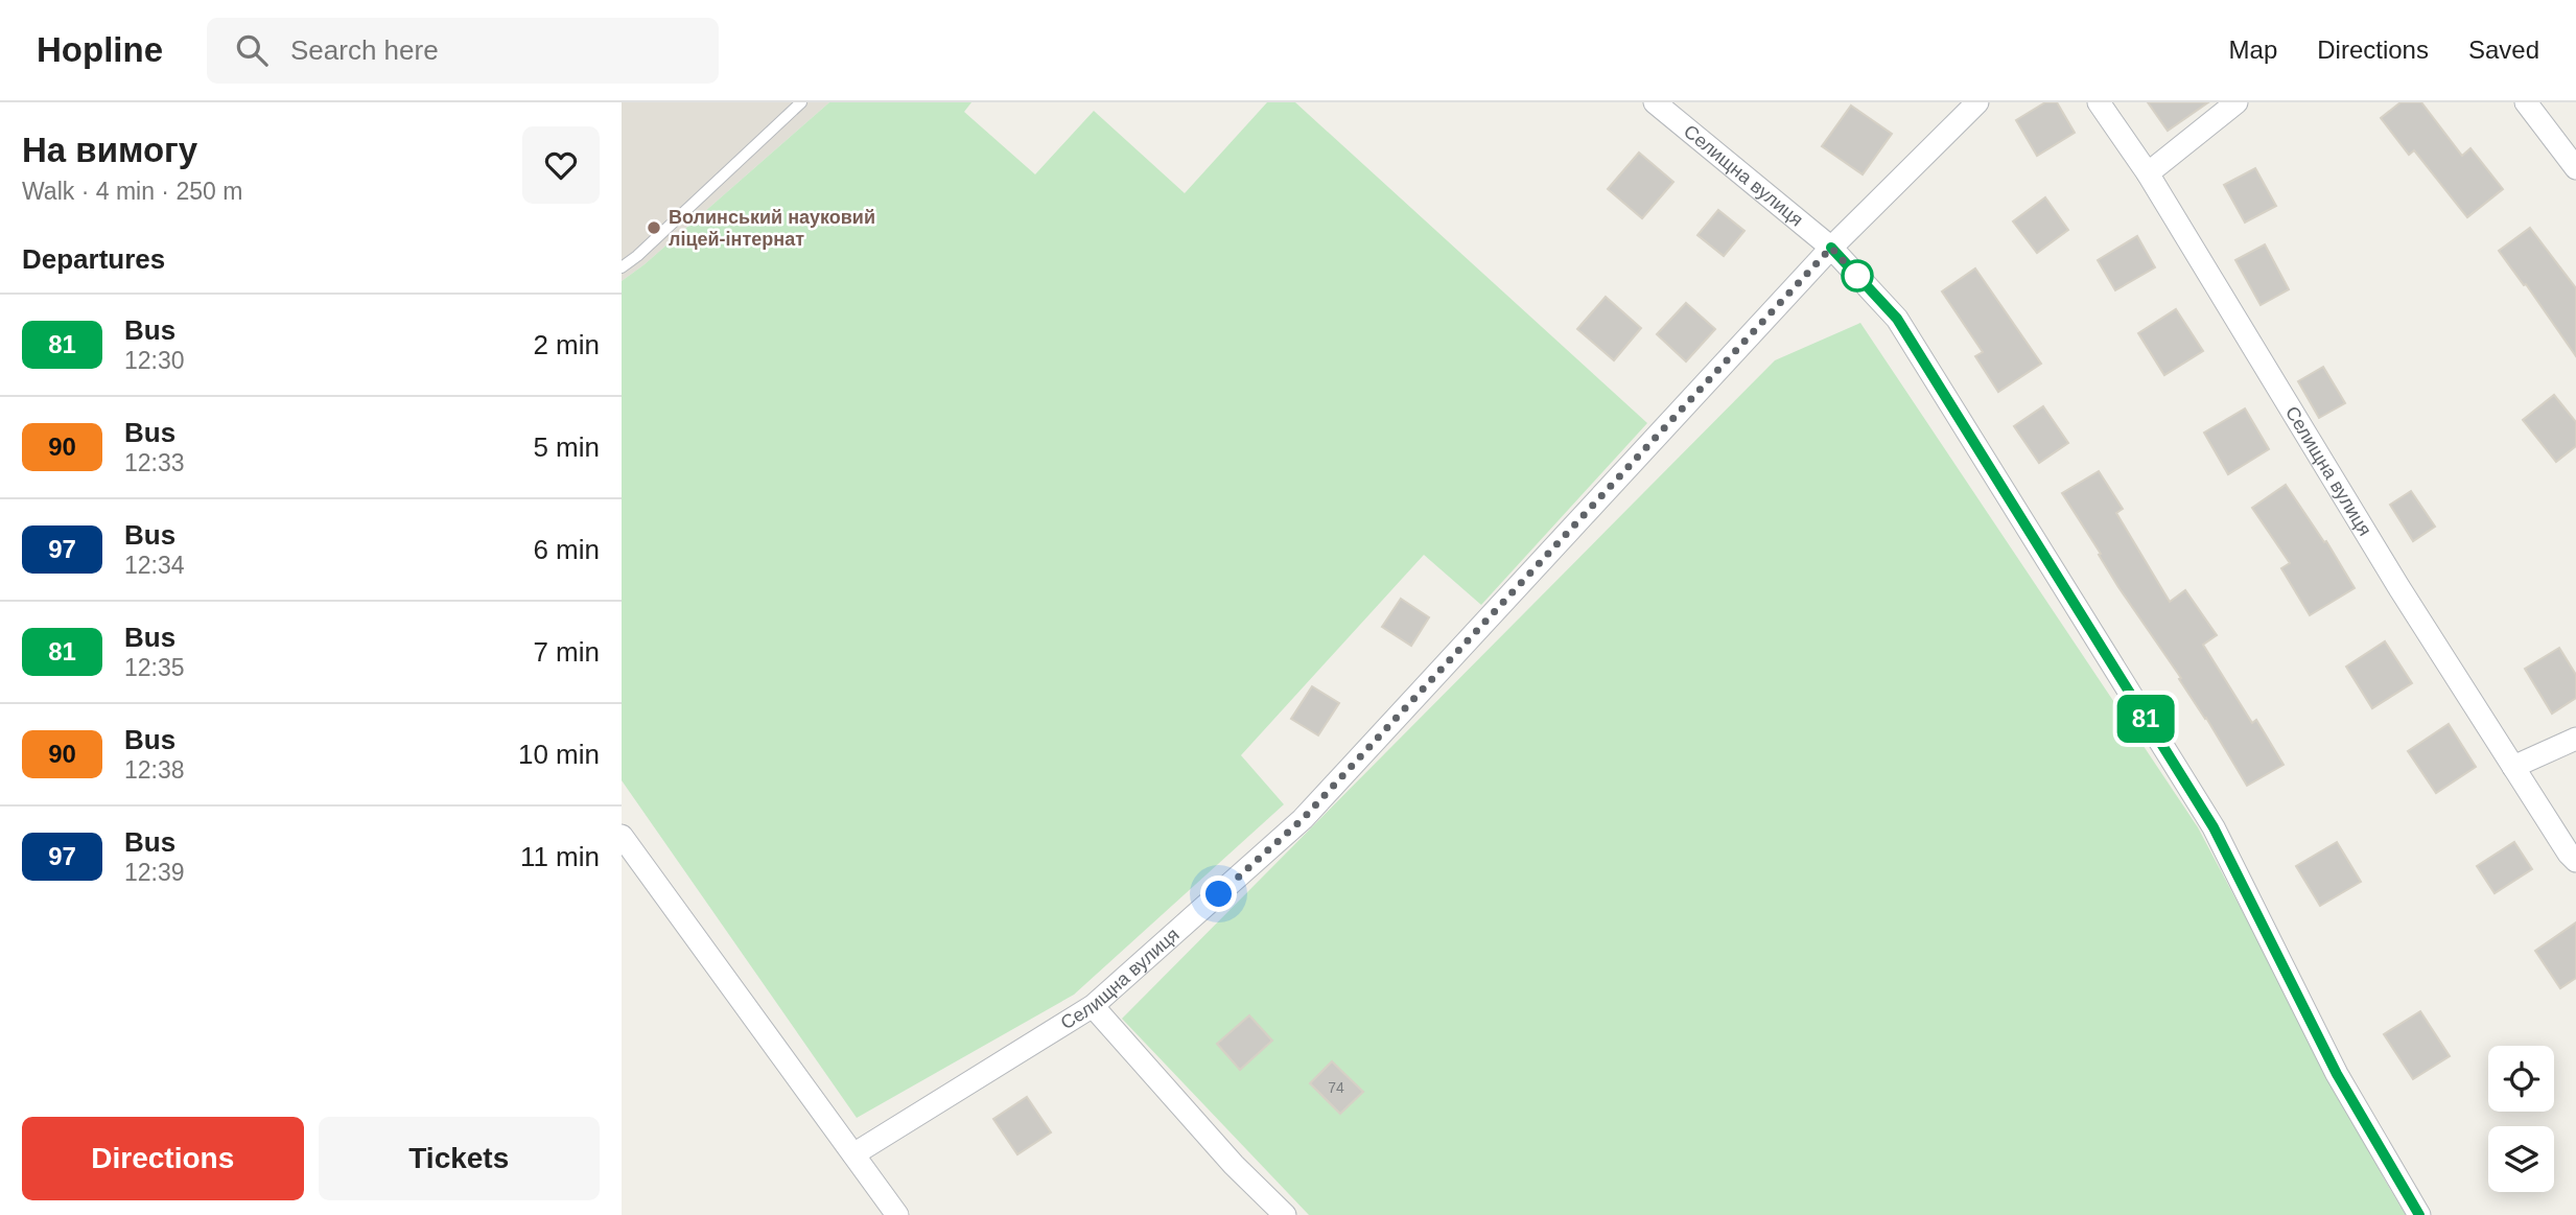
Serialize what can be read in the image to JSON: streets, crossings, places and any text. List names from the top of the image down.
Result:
{
  "streets": {
    "street": ["Селищна вулиця"]
  },
  "places": ["Волинський науковий ліцей-інтернат"],
  "lines": ["bus line 81"],
  "house_numbers": ["74"],
  "page": {
    "header": "Hopline",
    "search": "Search here",
    "nav": ["Map", "Directions", "Saved"],
    "heading": [
      ["На вимогу", "Walk · 4 min · 250 m"],
      "Departures"
    ],
    "on_map": "81",
    "list": [
      {
        "mark": "81",
        "name": "Bus",
        "note": "12:30",
        "value": "2 min"
      },
      {
        "mark": "90",
        "name": "Bus",
        "note": "12:33",
        "value": "5 min"
      },
      {
        "mark": "97",
        "name": "Bus",
        "note": "12:34",
        "value": "6 min"
      },
      {
        "mark": "81",
        "name": "Bus",
        "note": "12:35",
        "value": "7 min"
      },
      {
        "mark": "90",
        "name": "Bus",
        "note": "12:38",
        "value": "10 min"
      },
      {
        "mark": "97",
        "name": "Bus",
        "note": "12:39",
        "value": "11 min"
      }
    ],
    "buttons": ["Directions", "Tickets"]
  }
}
